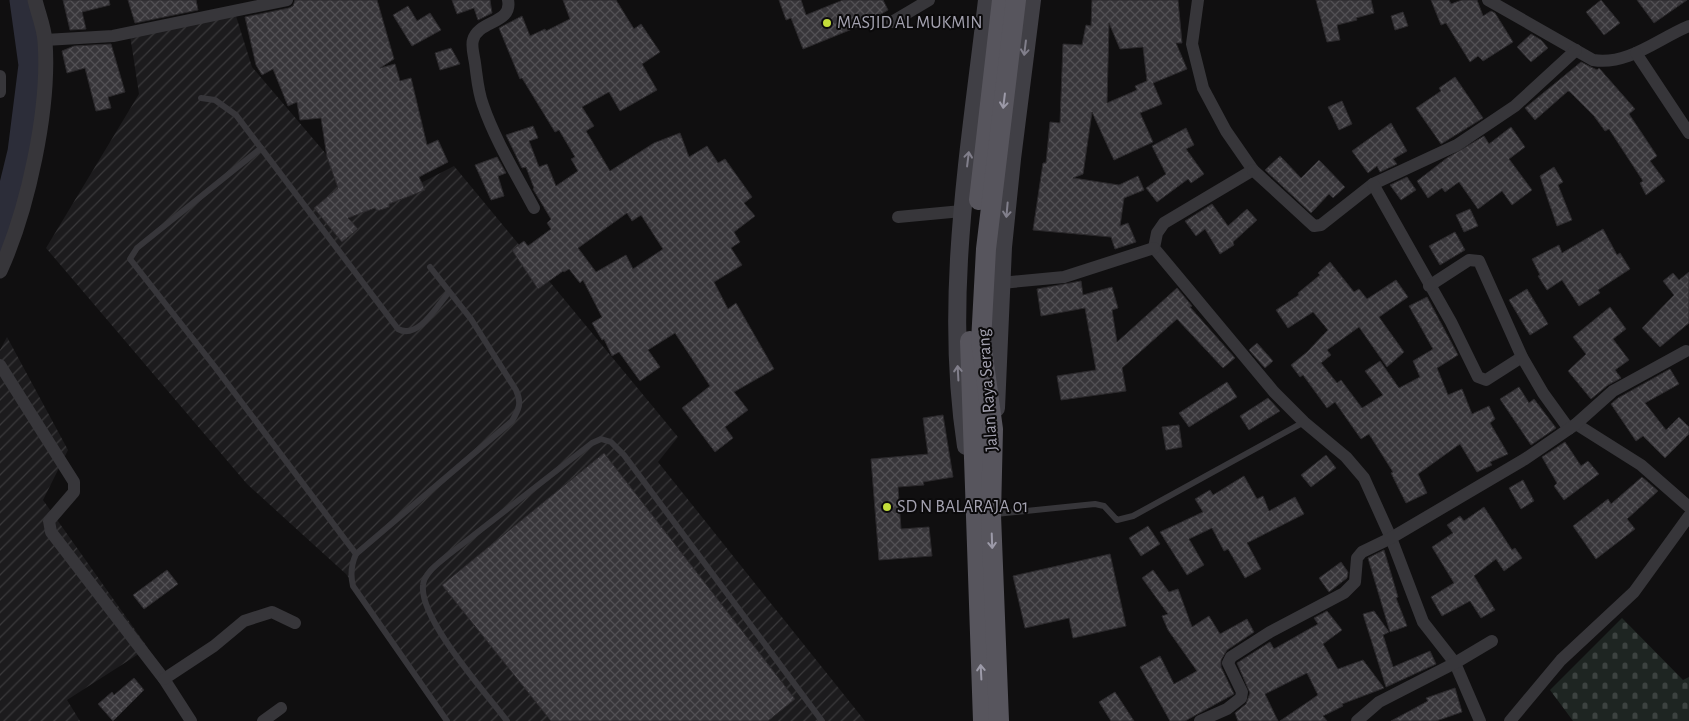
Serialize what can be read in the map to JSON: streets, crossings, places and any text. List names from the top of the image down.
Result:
{
  "streets": {
    "highway": ["Jalan Raya Serang"]
  },
  "places": ["MASJID AL MUKMIN", "SD N BALARAJA 01"]
}
